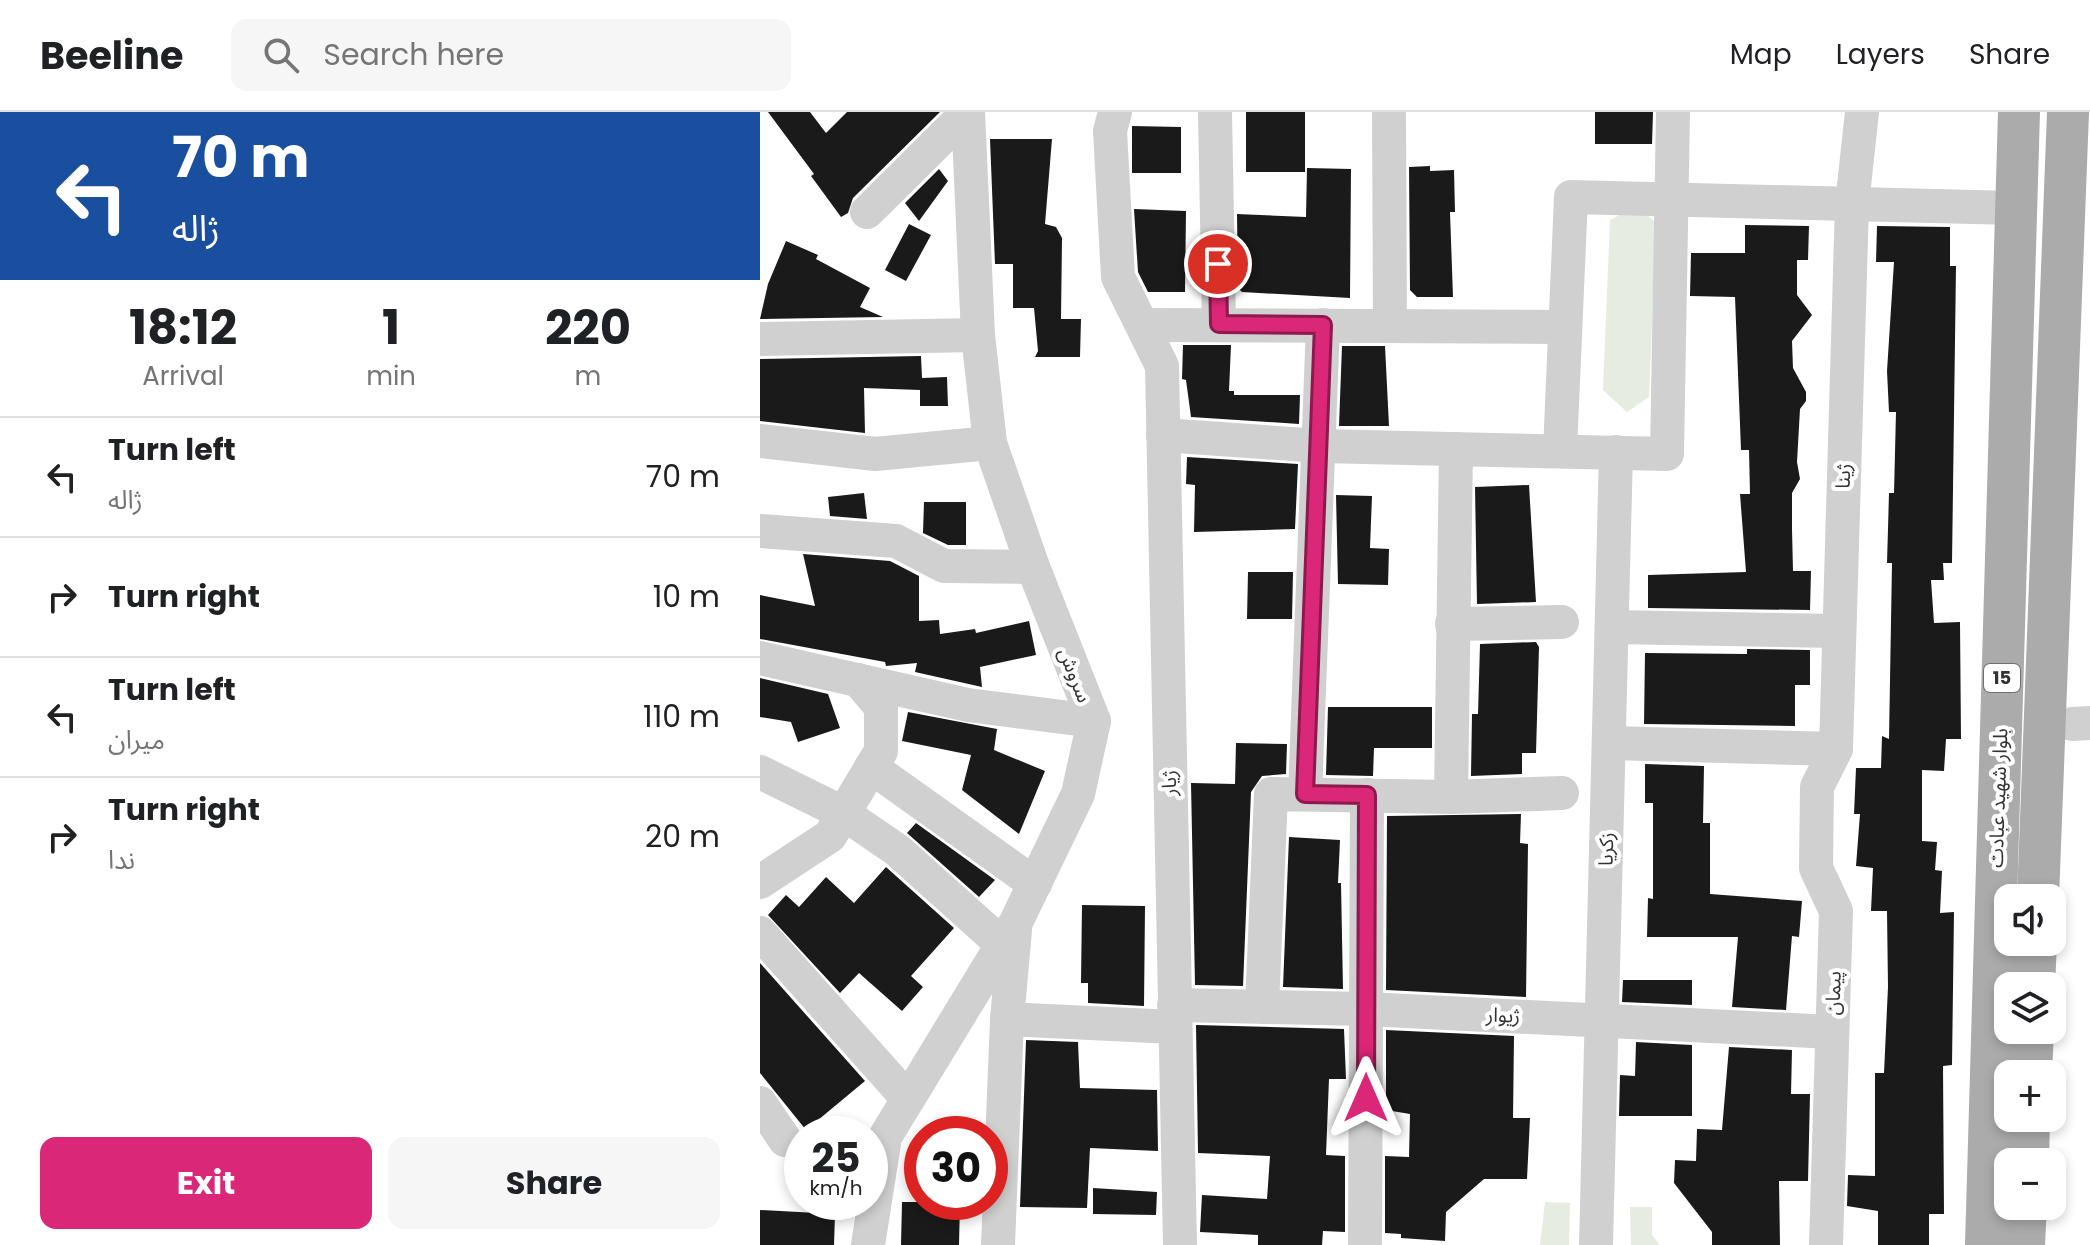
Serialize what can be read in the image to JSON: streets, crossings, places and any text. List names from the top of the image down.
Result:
{
  "streets": {
    "main road": ["15", "بلوار شهید عبادت"],
    "street": [
      "ژینا",
      "سروش",
      "ژیار",
      "زکریا",
      "پیمان",
      "ژیوار"
    ]
  },
  "crossings": [
    ["ژینا", "پیمان"],
    ["ژیار", "ژیوار"],
    ["زکریا", "ژیوار"],
    ["پیمان", "ژیوار"]
  ],
  "page": {
    "header": "Beeline",
    "search": "Search here",
    "nav": ["Map", "Layers", "Share"],
    "turn": ["70 m", "ژاله"],
    "eta": [
      "18:12",
      "Arrival",
      "1",
      "min",
      "220",
      "m"
    ],
    "list": [
      {
        "name": "Turn left",
        "note": "ژاله",
        "value": "70 m"
      },
      {
        "name": "Turn right",
        "value": "10 m"
      },
      {
        "name": "Turn left",
        "note": "میران",
        "value": "110 m"
      },
      {
        "name": "Turn right",
        "note": "ندا",
        "value": "20 m"
      }
    ],
    "map_buttons": ["+", "−"],
    "speed": "25 km/h",
    "limit": "30",
    "buttons": ["Exit", "Share"]
  }
}
